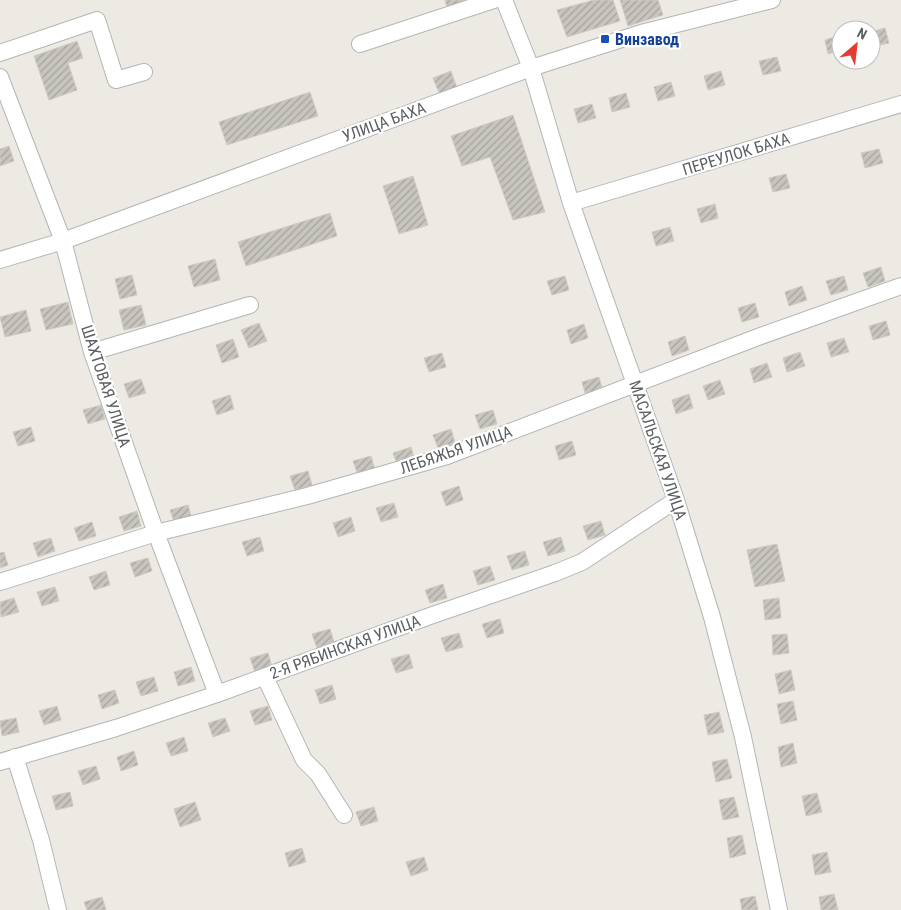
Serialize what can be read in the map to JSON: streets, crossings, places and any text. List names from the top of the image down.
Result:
{
  "streets": {
    "street": [
      "УЛИЦА БАХА",
      "ПЕРЕУЛОК БАХА",
      "ШАХТОВАЯ УЛИЦА",
      "ЛЕБЯЖЬЯ УЛИЦА",
      "МАСАЛЬСКАЯ УЛИЦА",
      "2-Я РЯБИНСКАЯ УЛИЦА"
    ]
  },
  "crossings": [
    ["УЛИЦА БАХА", "ШАХТОВАЯ УЛИЦА"],
    ["УЛИЦА БАХА", "МАСАЛЬСКАЯ УЛИЦА"],
    ["ПЕРЕУЛОК БАХА", "МАСАЛЬСКАЯ УЛИЦА"],
    ["ШАХТОВАЯ УЛИЦА", "ЛЕБЯЖЬЯ УЛИЦА"],
    ["ШАХТОВАЯ УЛИЦА", "2-Я РЯБИНСКАЯ УЛИЦА"],
    ["ЛЕБЯЖЬЯ УЛИЦА", "МАСАЛЬСКАЯ УЛИЦА"],
    ["МАСАЛЬСКАЯ УЛИЦА", "2-Я РЯБИНСКАЯ УЛИЦА"]
  ],
  "places": {
    "transit": ["Винзавод"]
  },
  "north": "top right"
}
